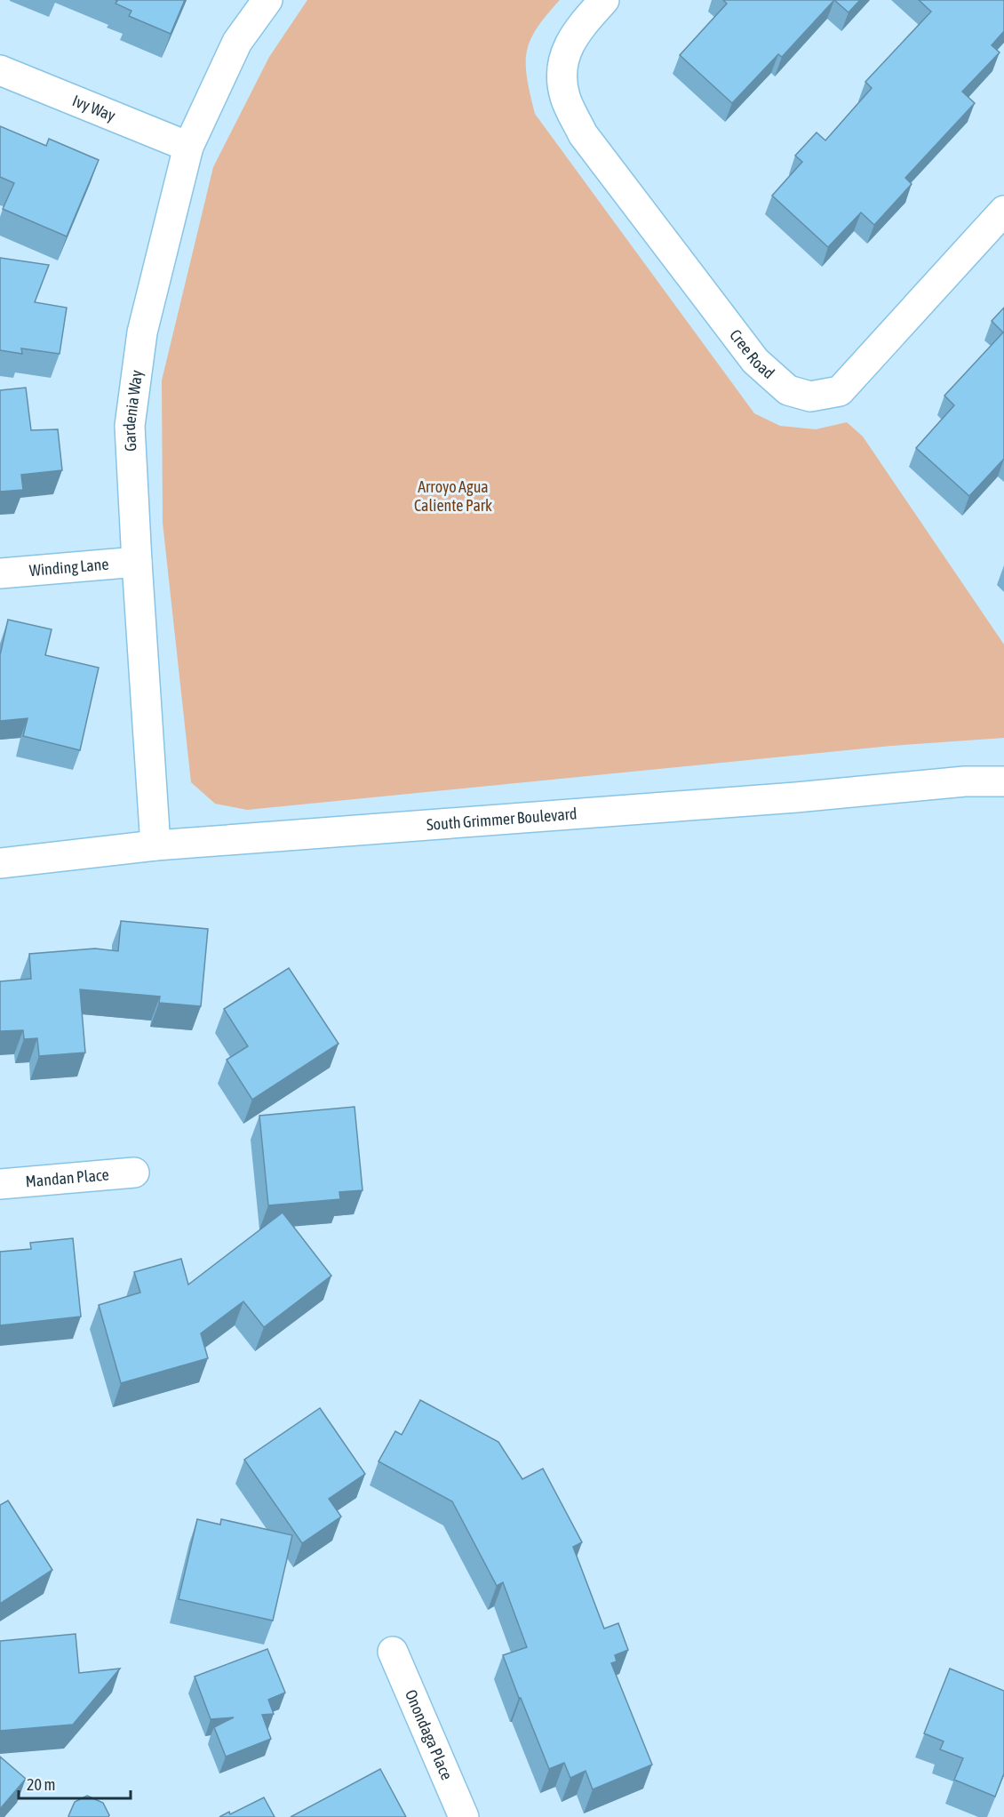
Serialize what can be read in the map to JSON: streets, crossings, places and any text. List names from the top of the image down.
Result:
{
  "streets": {
    "street": [
      "Ivy Way",
      "Cree Road",
      "Gardenia Way",
      "Winding Lane",
      "South Grimmer Boulevard",
      "Mandan Place",
      "Onondaga Place"
    ]
  },
  "crossings": [
    ["Ivy Way", "Gardenia Way"],
    ["Gardenia Way", "Winding Lane"],
    ["Gardenia Way", "South Grimmer Boulevard"]
  ],
  "parks": ["Arroyo Agua Caliente Park"],
  "scale_bar": "20 m"
}
